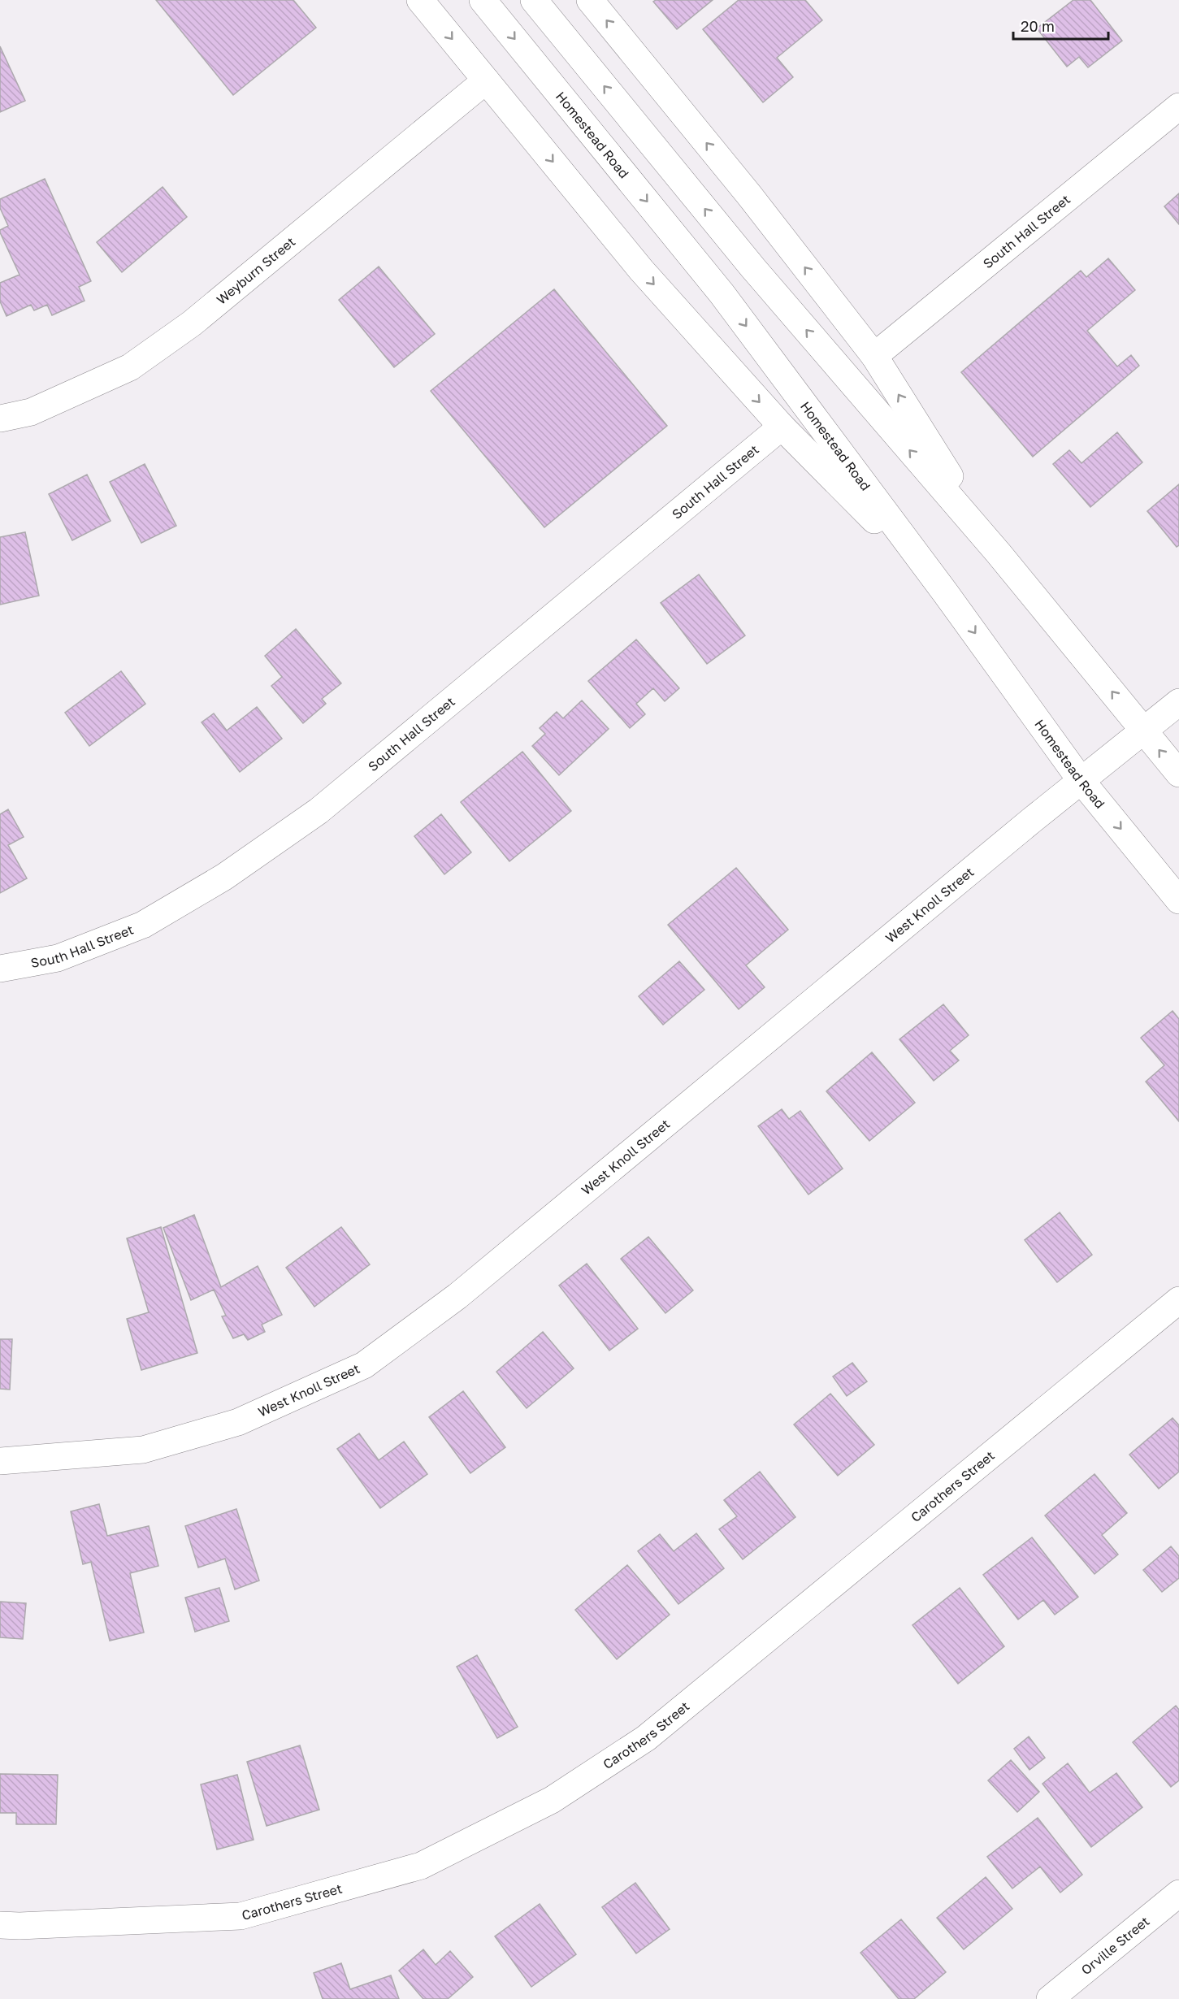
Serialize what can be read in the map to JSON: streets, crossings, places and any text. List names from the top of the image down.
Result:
{
  "streets": {
    "street": [
      "Homestead Road",
      "South Hall Street",
      "Weyburn Street",
      "West Knoll Street",
      "Carothers Street",
      "Orville Street"
    ]
  },
  "crossings": [
    ["Homestead Road", "West Knoll Street"]
  ],
  "scale_bar": "20 m"
}
